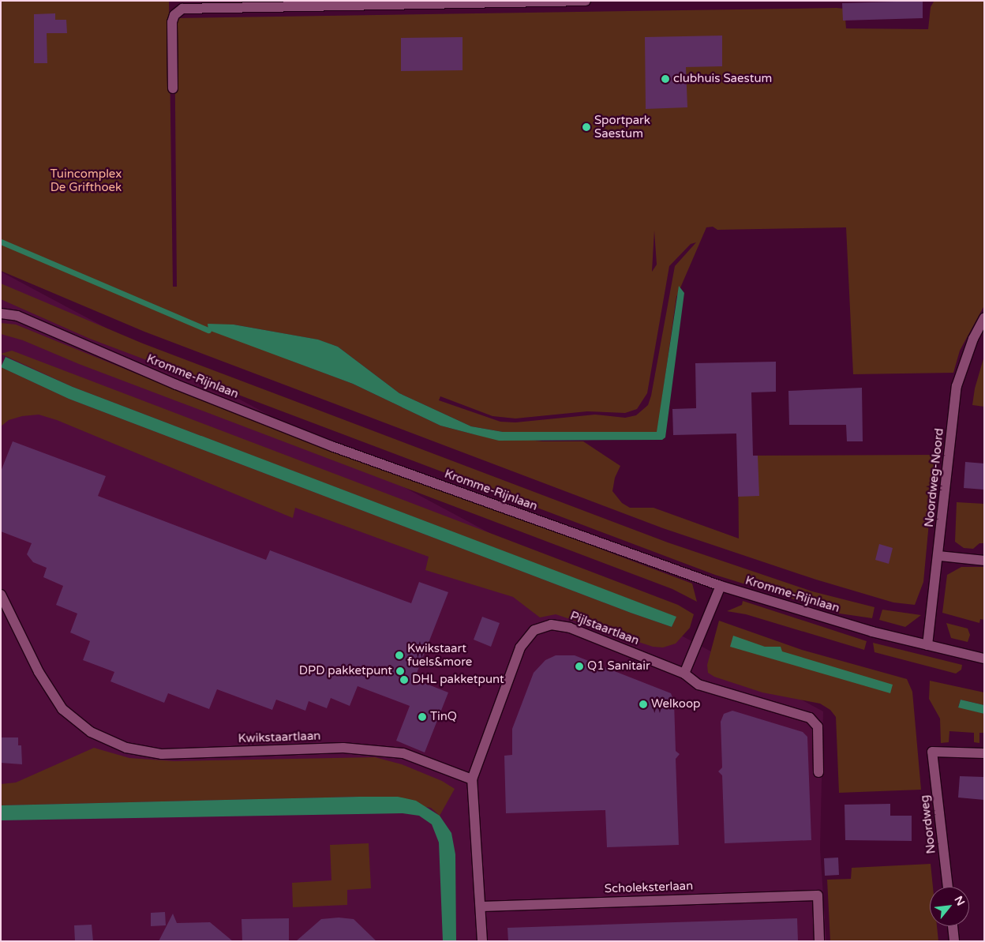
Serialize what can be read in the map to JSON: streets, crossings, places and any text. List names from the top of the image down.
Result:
{
  "streets": {
    "street": [
      "Kromme-Rijnlaan",
      "Noordweg-Noord",
      "Pijlstaartlaan",
      "Kwikstaartlaan",
      "Noordweg",
      "Scholeksterlaan"
    ]
  },
  "crossings": [
    ["Kromme-Rijnlaan", "Noordweg-Noord"],
    ["Pijlstaartlaan", "Kwikstaartlaan"]
  ],
  "parks": ["Tuincomplex De Grifthoek"],
  "places": [
    "clubhuis Saestum",
    "Sportpark Saestum",
    "Kwikstaart fuels&more",
    "Q1 Sanitair",
    "DPD pakketpunt",
    "DHL pakketpunt",
    "Welkoop",
    "TinQ"
  ],
  "north": "top right"
}
